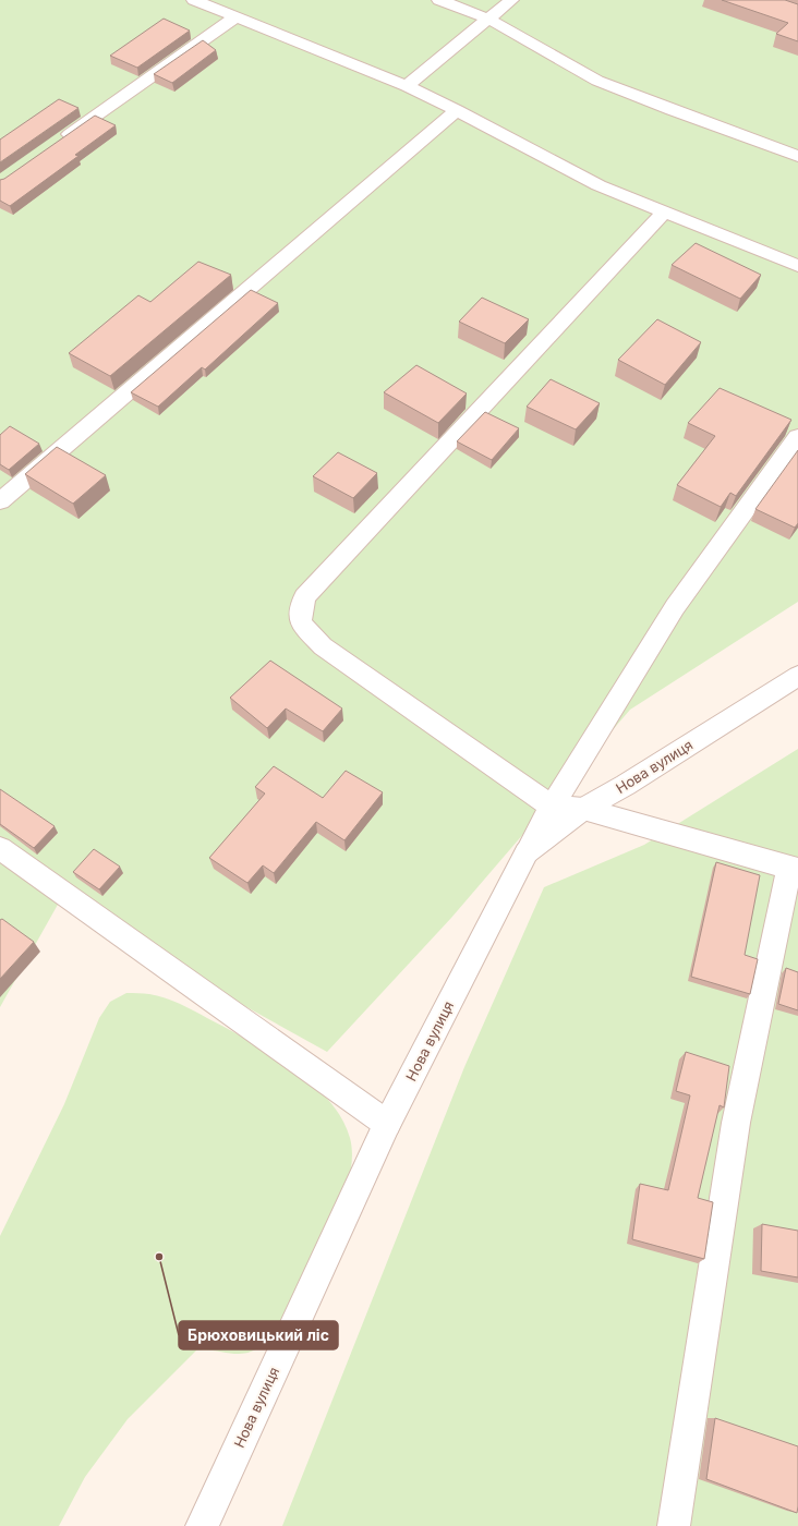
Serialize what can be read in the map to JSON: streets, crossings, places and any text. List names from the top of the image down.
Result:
{
  "streets": {
    "street": ["Нова вулиця"]
  },
  "places": ["Брюховицький ліс"]
}
